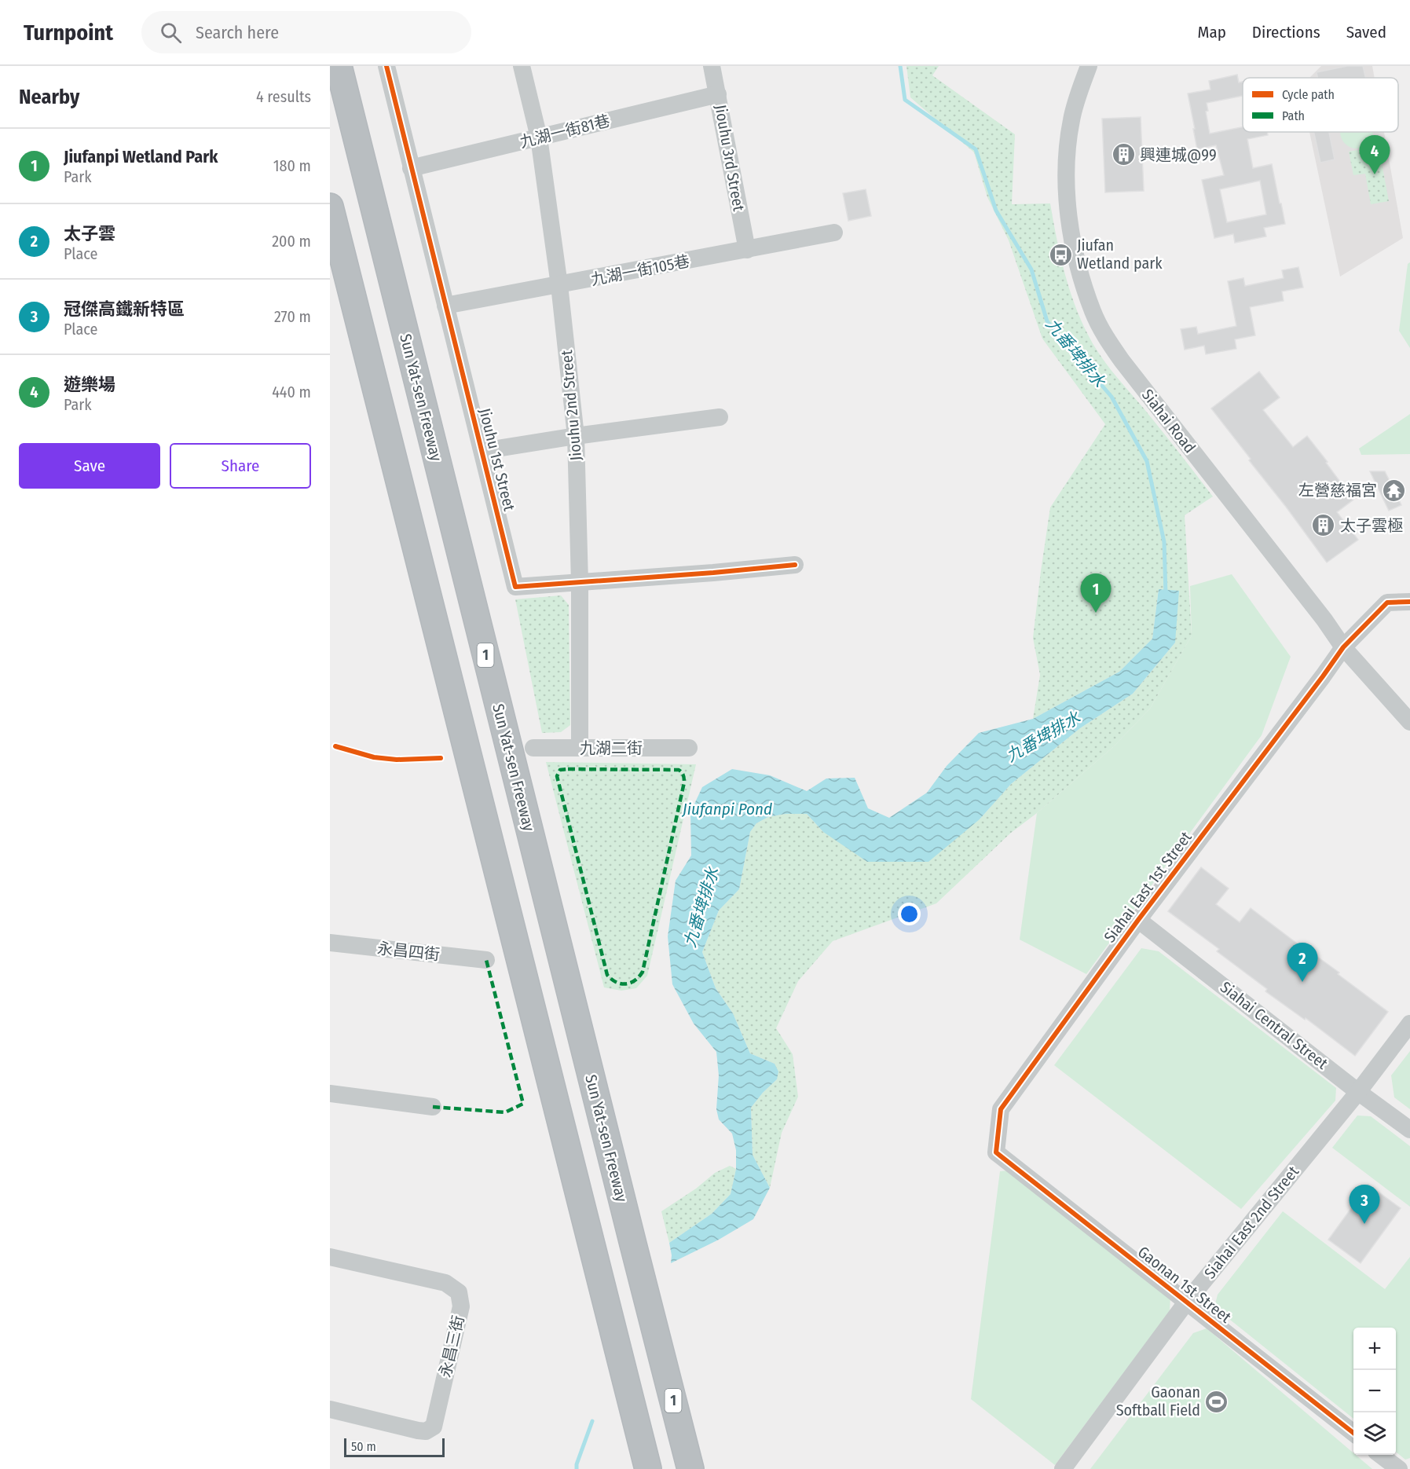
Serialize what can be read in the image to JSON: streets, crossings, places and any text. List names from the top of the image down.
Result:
{
  "streets": {
    "highway": ["Sun Yat-sen Freeway", "1"],
    "street": [
      "九湖一街81巷",
      "Jiouhu 3rd Street",
      "九湖一街105巷",
      "Jiouhu 2nd Street",
      "Siahai Road",
      "Jiouhu 1st Street",
      "九湖二街",
      "Siahai East 1st Street",
      "永昌四街",
      "Siahai Central Street",
      "Siahai East 2nd Street",
      "Gaonan 1st Street",
      "永昌三街"
    ]
  },
  "crossings": [
    ["九湖一街81巷", "Jiouhu 3rd Street"],
    ["九湖一街81巷", "Jiouhu 2nd Street"],
    ["九湖一街81巷", "Jiouhu 1st Street"],
    ["Jiouhu 3rd Street", "九湖一街105巷"],
    ["九湖一街105巷", "Jiouhu 2nd Street"],
    ["九湖一街105巷", "Jiouhu 1st Street"],
    ["Jiouhu 2nd Street", "Jiouhu 1st Street"],
    ["Jiouhu 2nd Street", "九湖二街"],
    ["Siahai Road", "Siahai East 1st Street"],
    ["Siahai East 1st Street", "Siahai Central Street"],
    ["Siahai East 1st Street", "Gaonan 1st Street"],
    ["Siahai Central Street", "Siahai East 2nd Street"],
    ["Siahai East 2nd Street", "Gaonan 1st Street"]
  ],
  "water": ["九番埤排水", "Jiufanpi Pond"],
  "places": {
    "building": ["興連城@99", "太子雲極"],
    "bus stop": ["Jiufan Wetland park"],
    "temple": ["左營慈福宮"],
    "sports": ["Gaonan Softball Field"]
  },
  "legend": ["Cycle path", "Path"],
  "scale_bar": "50 m",
  "page": {
    "header": "Turnpoint",
    "search": "Search here",
    "nav": ["Map", "Directions", "Saved"],
    "heading": ["Nearby", "4 results"],
    "list": [
      {
        "mark": "1",
        "name": "Jiufanpi Wetland Park",
        "note": "Park",
        "value": "180 m"
      },
      {
        "mark": "2",
        "name": "太子雲",
        "note": "Place",
        "value": "200 m"
      },
      {
        "mark": "3",
        "name": "冠傑高鐵新特區",
        "note": "Place",
        "value": "270 m"
      },
      {
        "mark": "4",
        "name": "遊樂場",
        "note": "Park",
        "value": "440 m"
      }
    ],
    "pins": [
      "4",
      "1",
      "2",
      "3"
    ],
    "buttons": ["Save", "Share"],
    "map_buttons": ["+", "−"],
    "scale": "50 m"
  }
}
